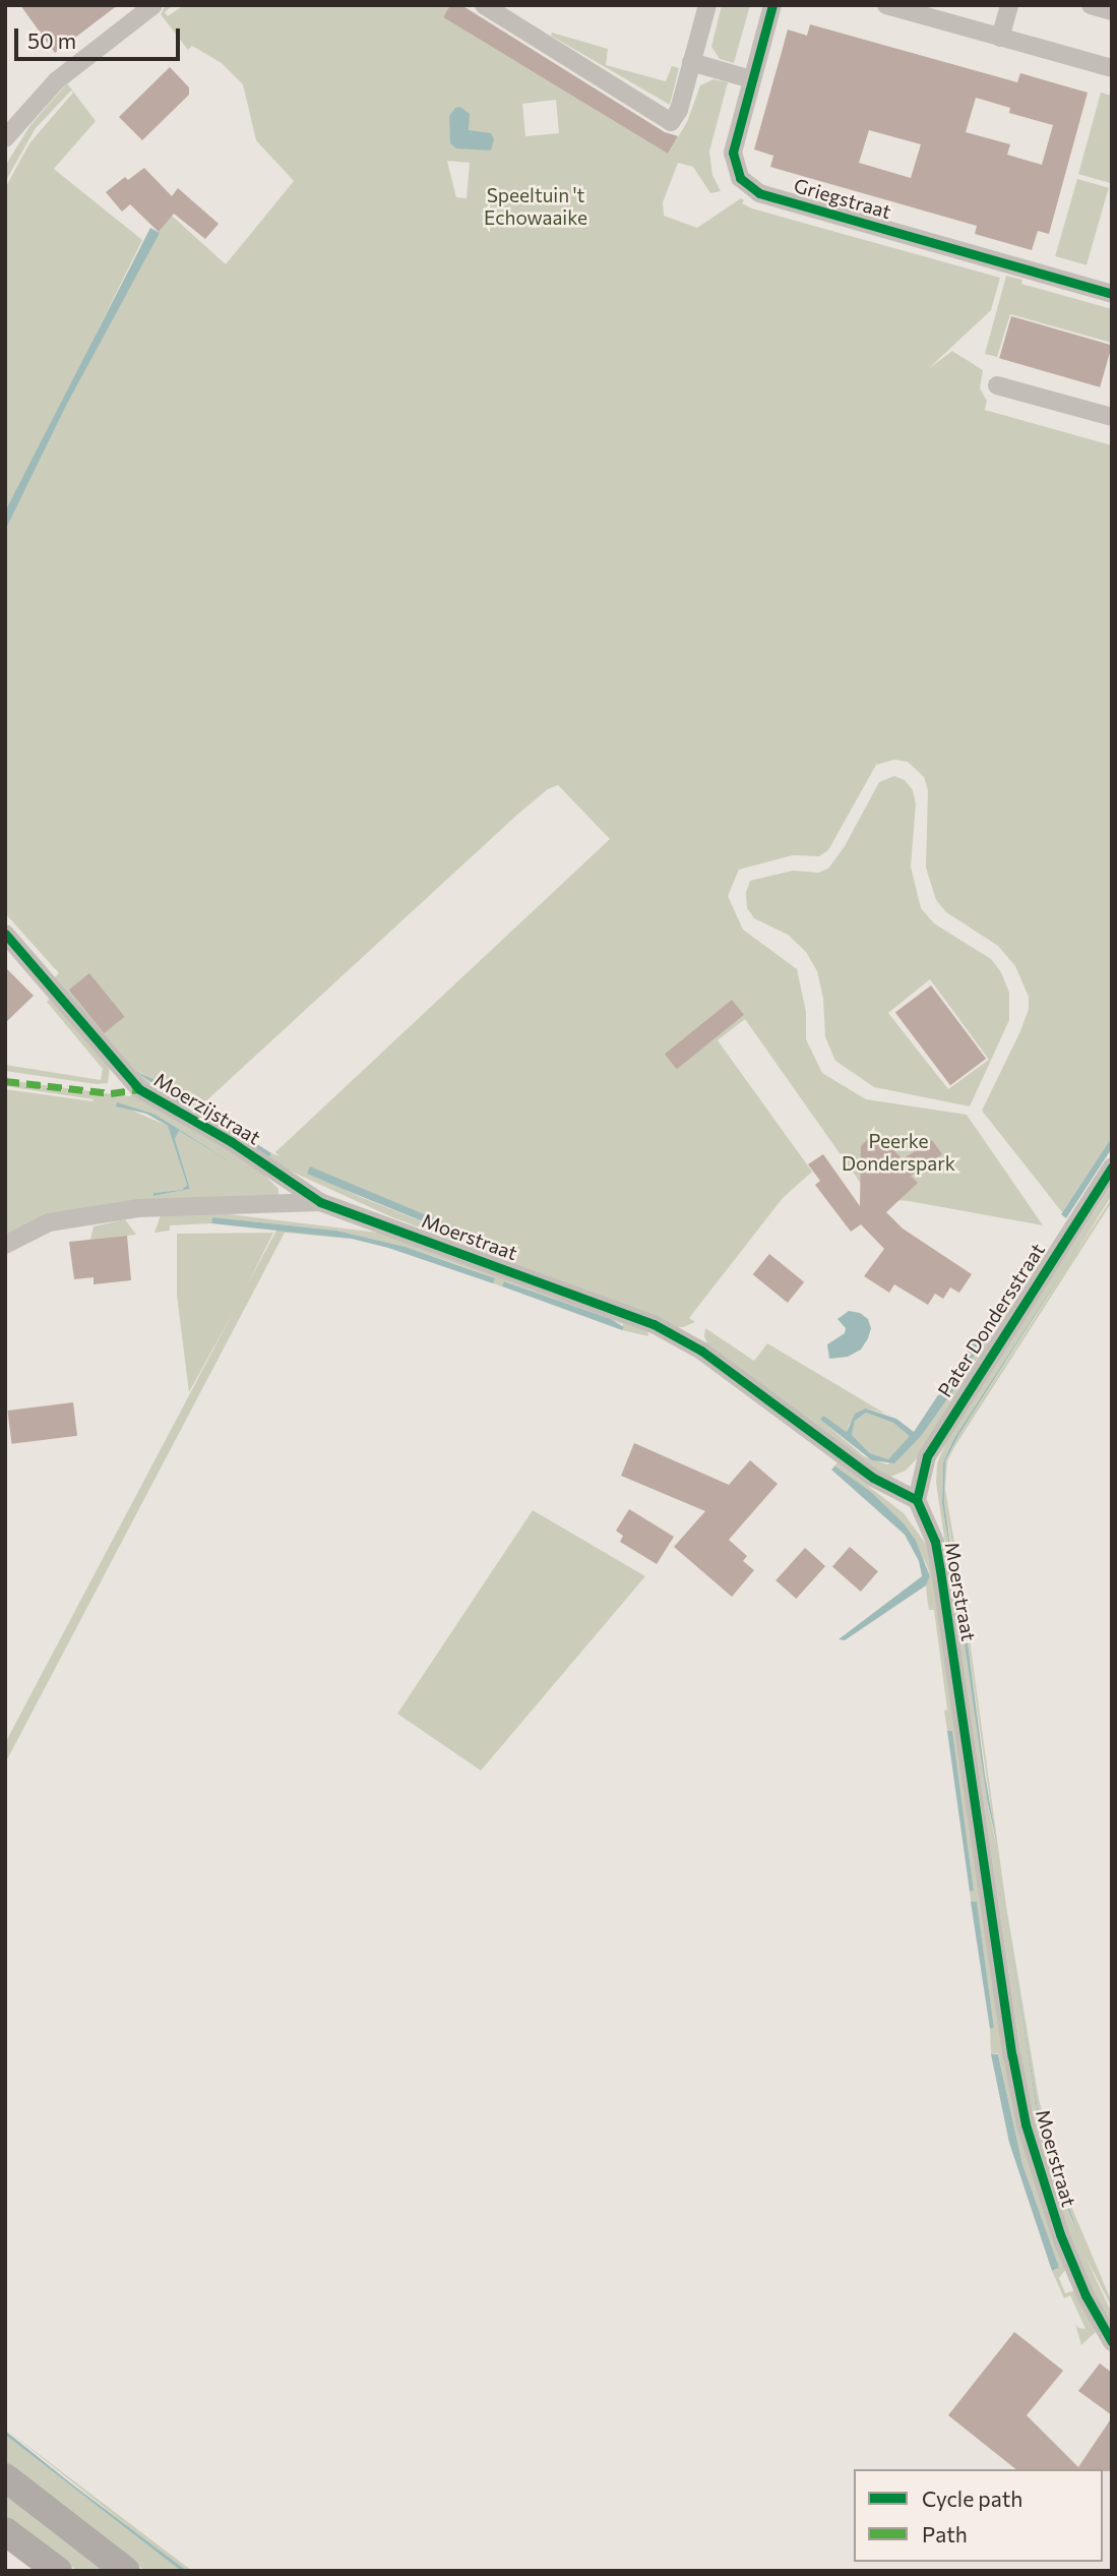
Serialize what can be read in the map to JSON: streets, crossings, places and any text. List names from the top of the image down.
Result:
{
  "streets": {
    "street": [
      "Griegstraat",
      "Moerzijstraat",
      "Moerstraat",
      "Pater Dondersstraat"
    ]
  },
  "crossings": [
    ["Moerzijstraat", "Moerstraat"],
    ["Moerstraat", "Pater Dondersstraat"]
  ],
  "parks": ["Speeltuin 't Echowaaike", "Peerke Donderspark"],
  "legend": ["Cycle path", "Path"],
  "scale_bar": "50 m"
}
